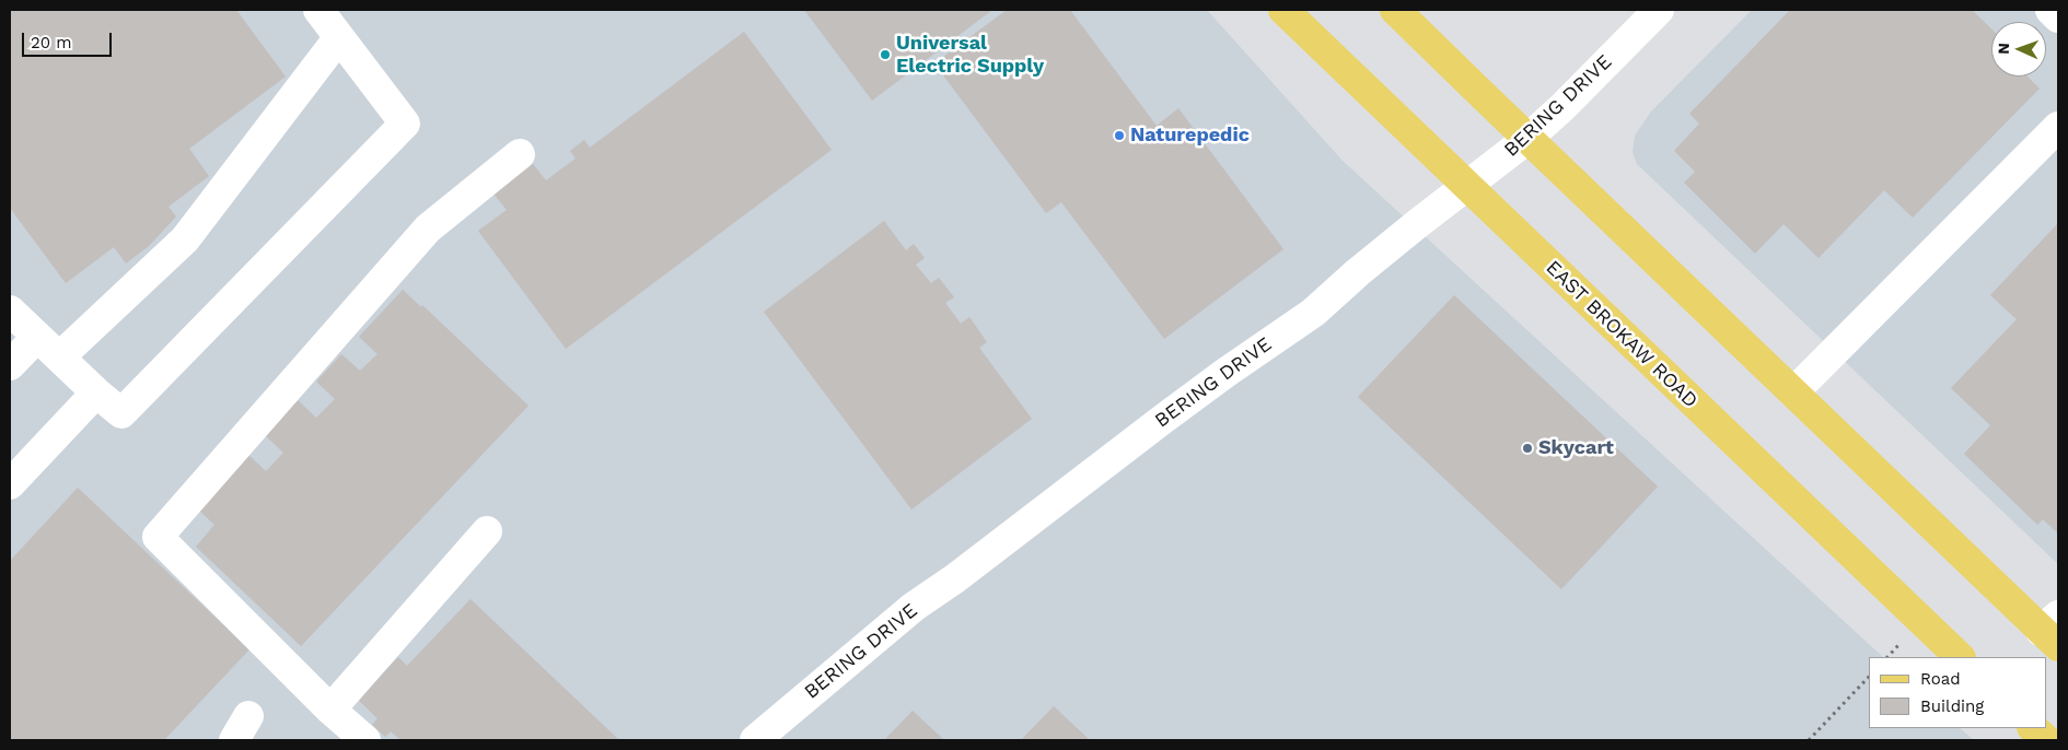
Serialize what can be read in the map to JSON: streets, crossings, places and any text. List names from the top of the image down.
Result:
{
  "streets": {
    "main road": ["EAST BROKAW ROAD"],
    "street": ["BERING DRIVE"]
  },
  "crossings": [
    ["BERING DRIVE", "EAST BROKAW ROAD"]
  ],
  "places": ["Universal Electric Supply", "Naturepedic", "Skycart"],
  "legend": ["Road", "Building"],
  "scale_bar": "20 m",
  "north": "left"
}
